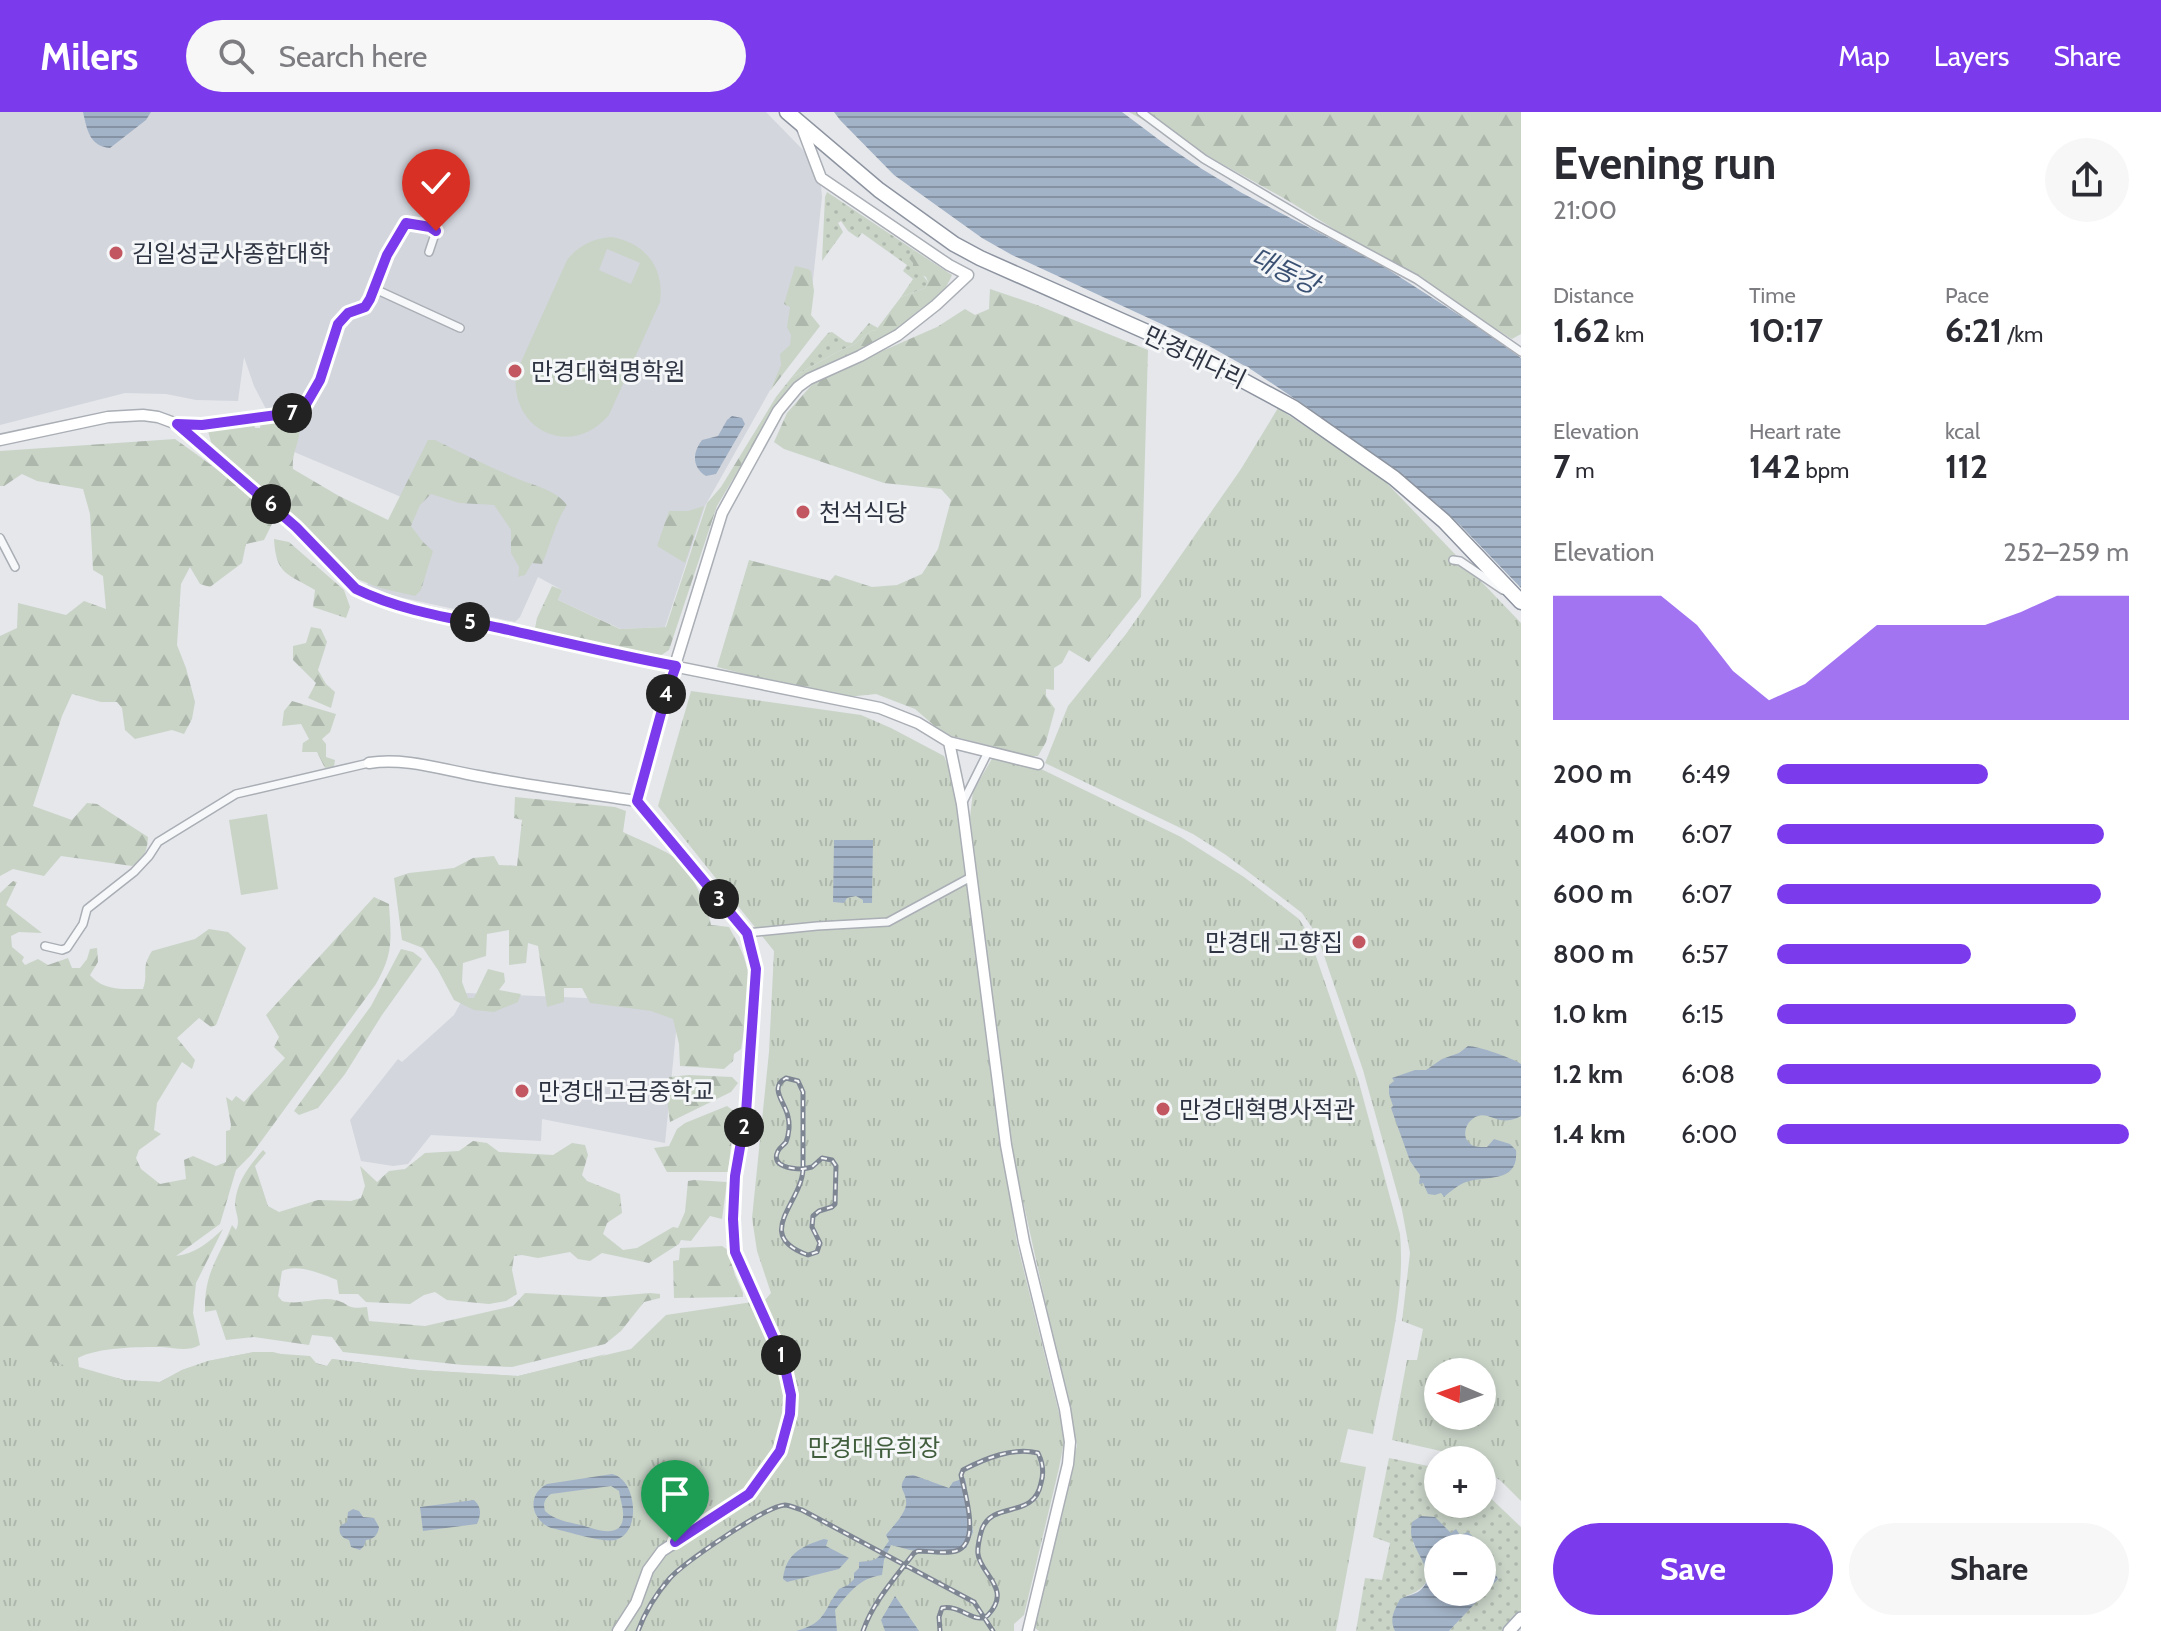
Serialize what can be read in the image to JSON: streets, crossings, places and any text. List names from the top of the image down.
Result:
{
  "streets": {
    "highway": ["만경대다리"]
  },
  "water": ["대동강"],
  "parks": ["만경대유희장"],
  "places": [
    "김일성군사종합대학",
    "만경대혁명학원",
    "천석식당",
    "만경대 고향집",
    "만경대고급중학교",
    "만경대혁명사적관"
  ],
  "north": "left",
  "page": {
    "header": "Milers",
    "search": "Search here",
    "nav": ["Map", "Layers", "Share"],
    "heading": ["Evening run", "21:00"],
    "stats": [
      ["Distance", "1.62 km"],
      ["Time", "10:17"],
      ["Pace", "6:21 /km"],
      ["Elevation", "7 m"],
      ["Heart rate", "142 bpm"],
      ["kcal", "112"]
    ],
    "pins": [
      "7",
      "6",
      "5",
      "4",
      "3",
      "2",
      "1"
    ],
    "chart": ["Elevation", "252–259 m"],
    "list": [
      {
        "name": "200 m",
        "note": "6:49"
      },
      {
        "name": "400 m",
        "note": "6:07"
      },
      {
        "name": "600 m",
        "note": "6:07"
      },
      {
        "name": "800 m",
        "note": "6:57"
      },
      {
        "name": "1.0 km",
        "note": "6:15"
      },
      {
        "name": "1.2 km",
        "note": "6:08"
      },
      {
        "name": "1.4 km",
        "note": "6:00"
      }
    ],
    "map_buttons": ["+", "−"],
    "buttons": ["Save", "Share"]
  }
}
